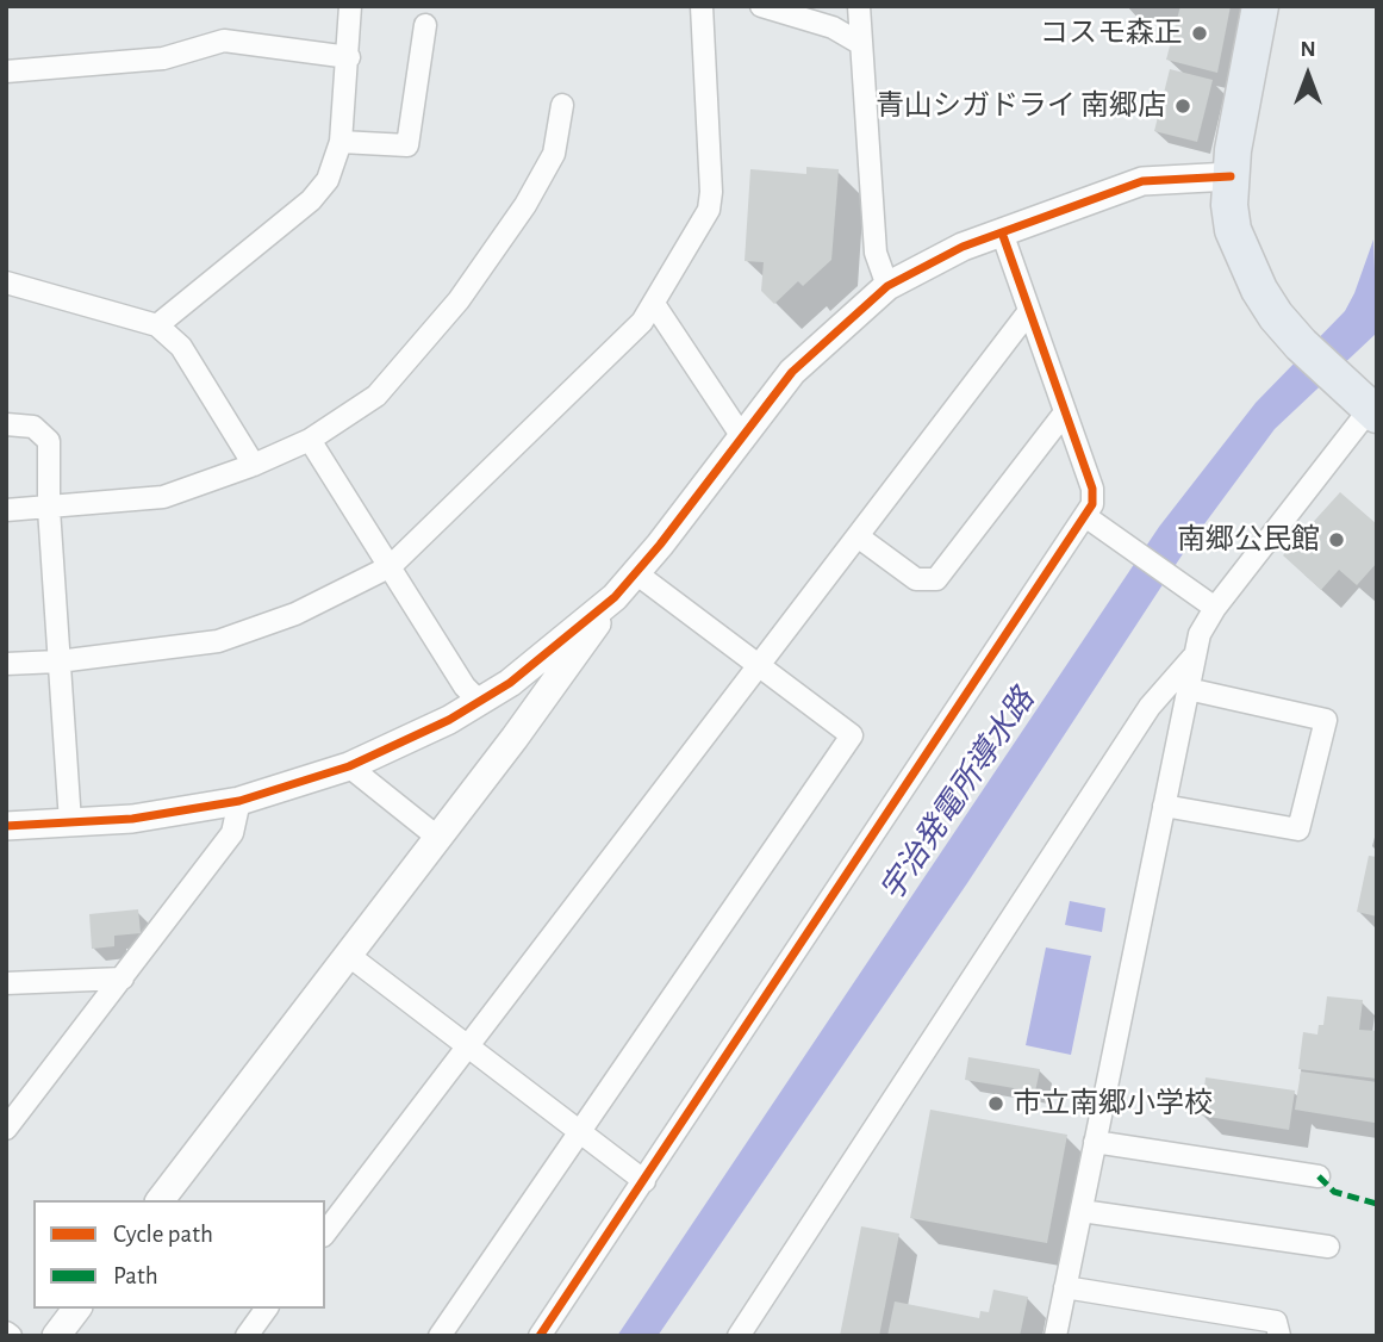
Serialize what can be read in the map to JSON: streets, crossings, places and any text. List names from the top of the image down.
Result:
{
  "water": ["宇治発電所導水路"],
  "places": [
    "コスモ森正",
    "青山シガドライ 南郷店",
    "南郷公民館",
    "市立南郷小学校"
  ],
  "legend": ["Cycle path", "Path"],
  "north": "top"
}
